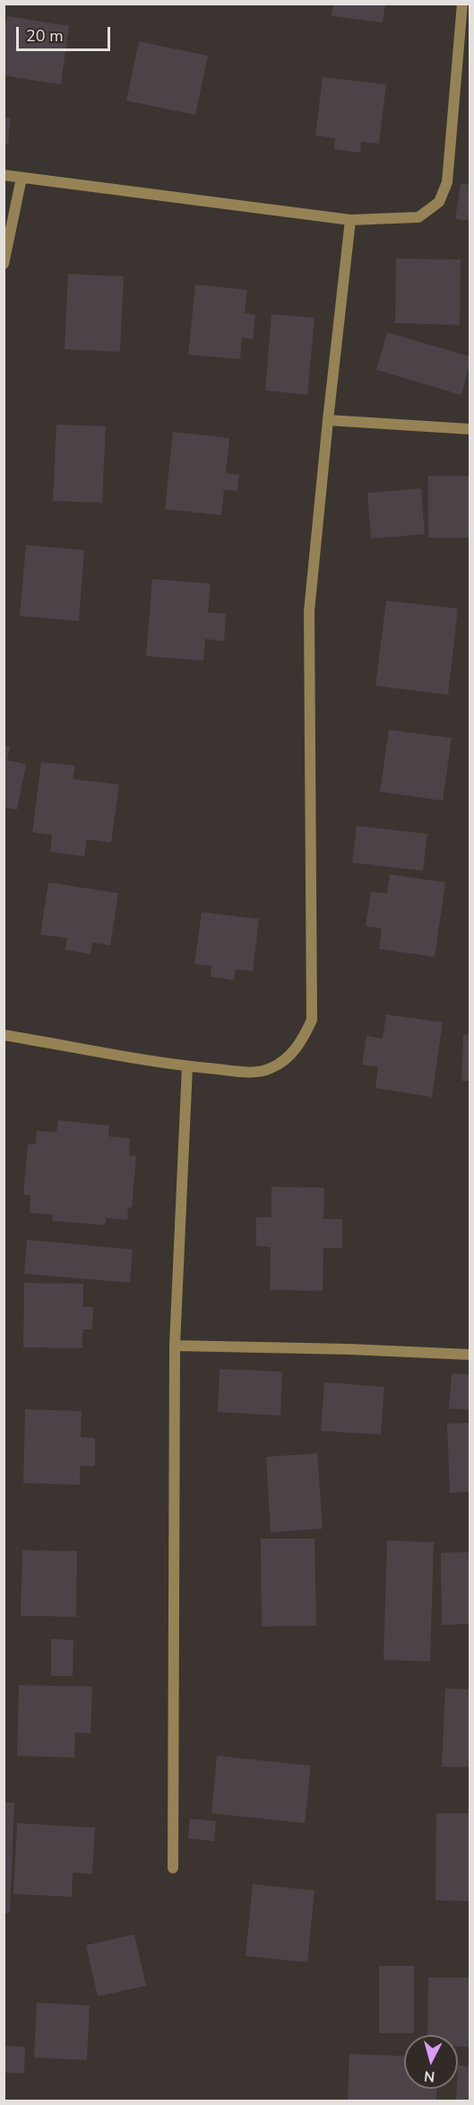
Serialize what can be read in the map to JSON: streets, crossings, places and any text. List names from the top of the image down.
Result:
{
  "scale_bar": "20 m",
  "north": "bottom"
}
